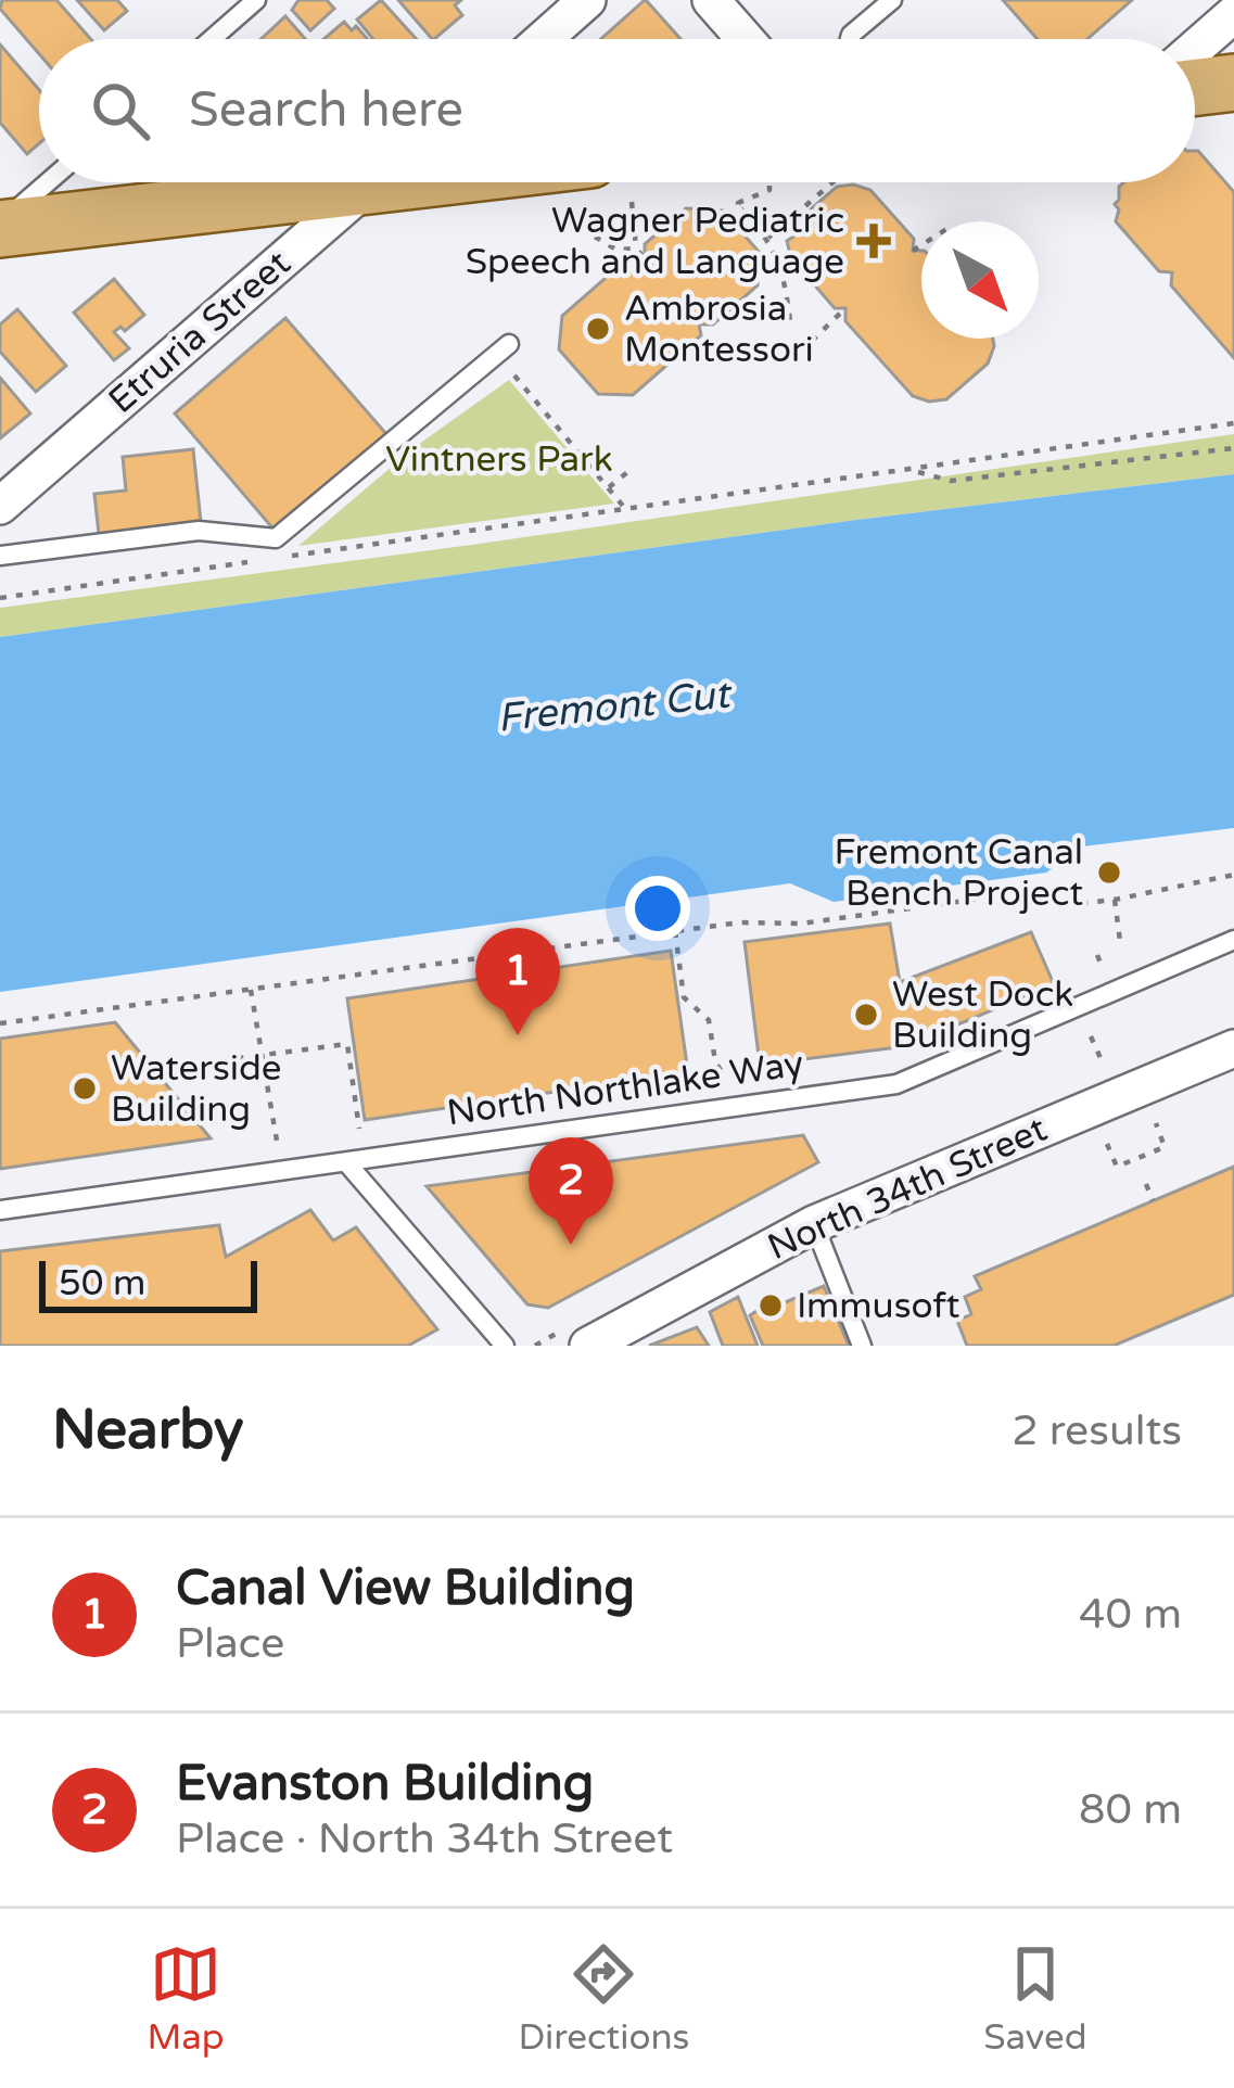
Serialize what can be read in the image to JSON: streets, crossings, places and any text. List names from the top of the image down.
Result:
{
  "streets": {
    "street": ["Etruria Street", "North 34th Street"],
    "lane": ["North Northlake Way"]
  },
  "water": ["Fremont Cut"],
  "parks": ["Vintners Park"],
  "places": {
    "health": ["Wagner Pediatric Speech and Language"],
    "other": [
      "Ambrosia Montessori",
      "Fremont Canal Bench Project",
      "West Dock Building",
      "Waterside Building",
      "Immusoft"
    ]
  },
  "scale_bar": "50 m",
  "north": "bottom right",
  "page": {
    "search": "Search here",
    "pins": ["1", "2"],
    "scale": "50 m",
    "heading": ["Nearby", "2 results"],
    "list": [
      {
        "mark": "1",
        "name": "Canal View Building",
        "note": "Place",
        "value": "40 m"
      },
      {
        "mark": "2",
        "name": "Evanston Building",
        "note": "Place · North 34th Street",
        "value": "80 m"
      }
    ],
    "nav": ["Map", "Directions", "Saved"]
  }
}
